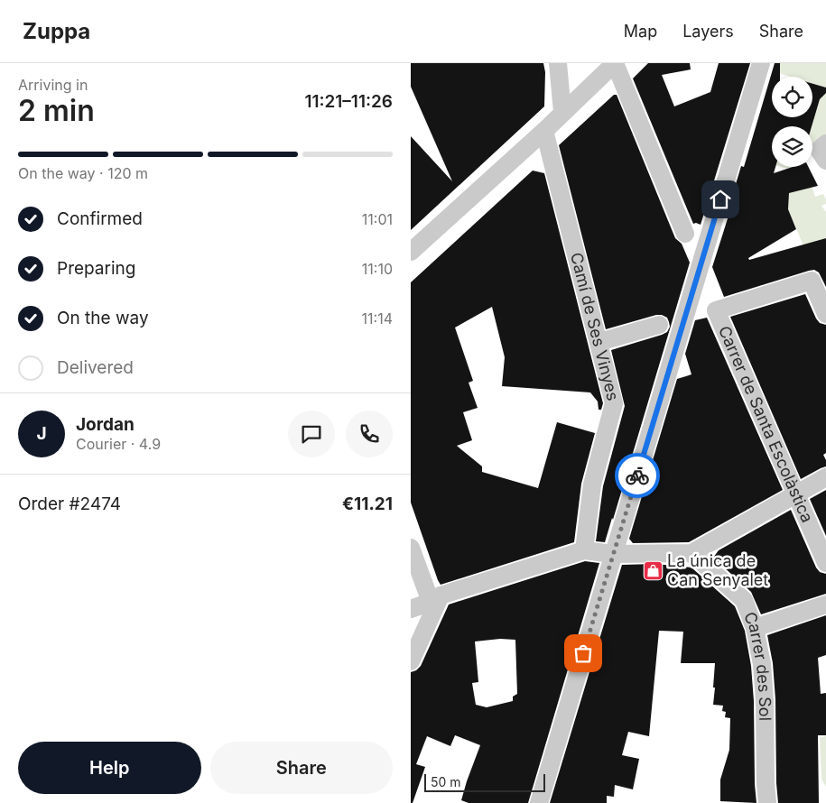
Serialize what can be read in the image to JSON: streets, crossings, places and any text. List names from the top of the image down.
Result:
{
  "streets": {
    "street": ["Camí de Ses Vinyes", "Carrer de Santa Escolàstica", "Carrer des Sol"]
  },
  "places": {
    "shop": ["La única de Can Senyalet"]
  },
  "scale_bar": "50 m",
  "page": {
    "header": "Zuppa",
    "nav": ["Map", "Layers", "Share"],
    "heading": ["2 min", "Arriving in", "11:21–11:26"],
    "panel": [
      "Jordan",
      "Courier · 4.9",
      "Order #2474",
      "€11.21"
    ],
    "bar": "On the way · 120 m",
    "list": [
      ["Confirmed", "11:01"],
      ["Preparing", "11:10"],
      ["On the way", "11:14"],
      "Delivered"
    ],
    "round": "J",
    "buttons": ["Help", "Share"],
    "scale": "50 m"
  }
}
